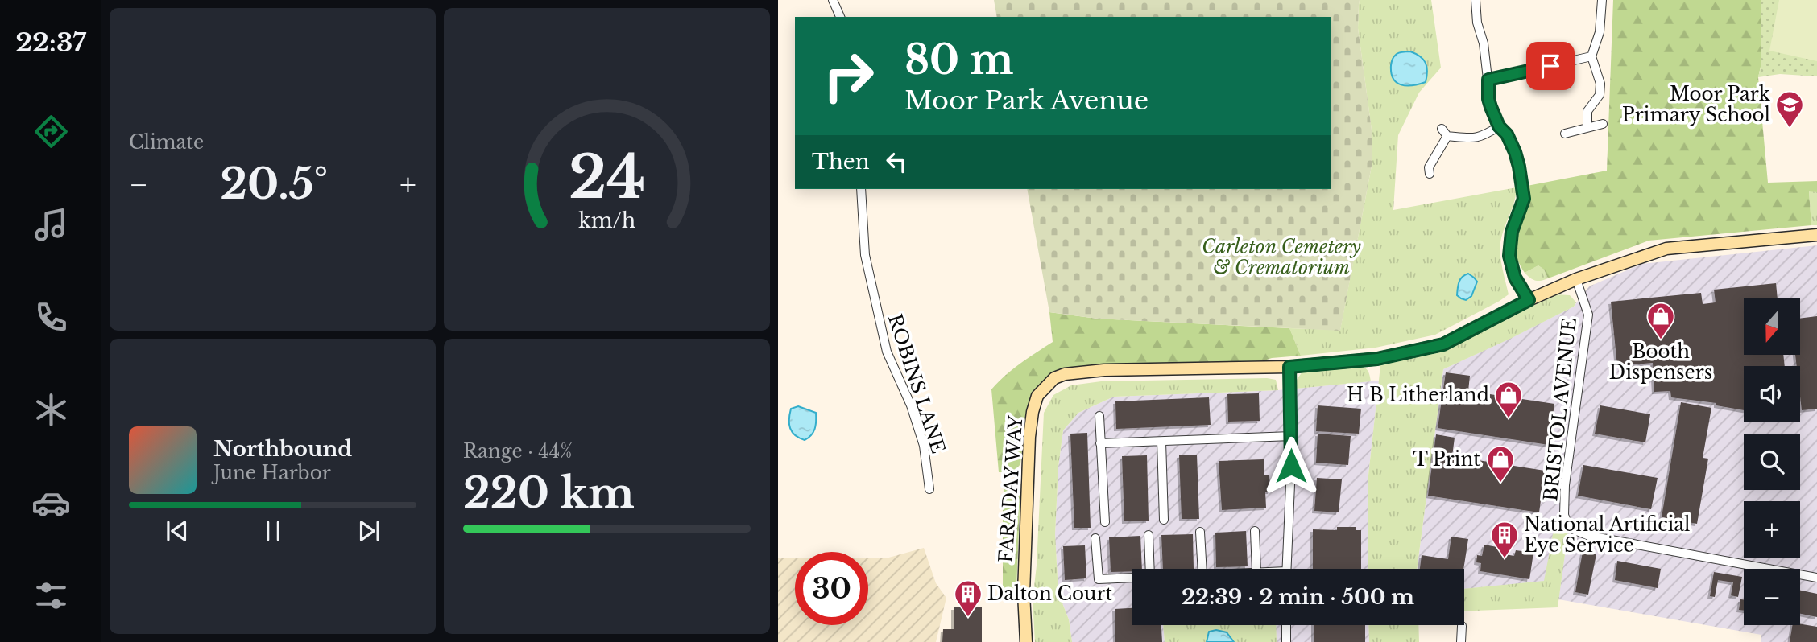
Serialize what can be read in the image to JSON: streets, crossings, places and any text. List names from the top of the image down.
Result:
{
  "streets": {
    "street": ["ROBINS LANE", "BRISTOL AVENUE", "FARADAY WAY"]
  },
  "crossings": [
    ["BRISTOL AVENUE", "FARADAY WAY"]
  ],
  "parks": ["Carleton Cemetery & Crematorium"],
  "places": {
    "school or university": ["Moor Park Primary School"],
    "shop": ["Booth Dispensers", "H B Litherland", "T Print"],
    "building": ["National Artificial Eye Service", "Dalton Court"]
  },
  "north": "bottom",
  "page": {
    "tabs": "22:37",
    "tile": [
      "Climate",
      ["Range · 44%", "220 km"]
    ],
    "turn": ["80 m", "Moor Park Avenue"],
    "then": "Then",
    "heat": ["−", "20.5°", "+"],
    "map_buttons": ["+", "−"],
    "song": ["Northbound", "June Harbor"],
    "limit": "30",
    "trip": "22:39 · 2 min · 500 m",
    "gauge": ["24", "km/h"]
  }
}
